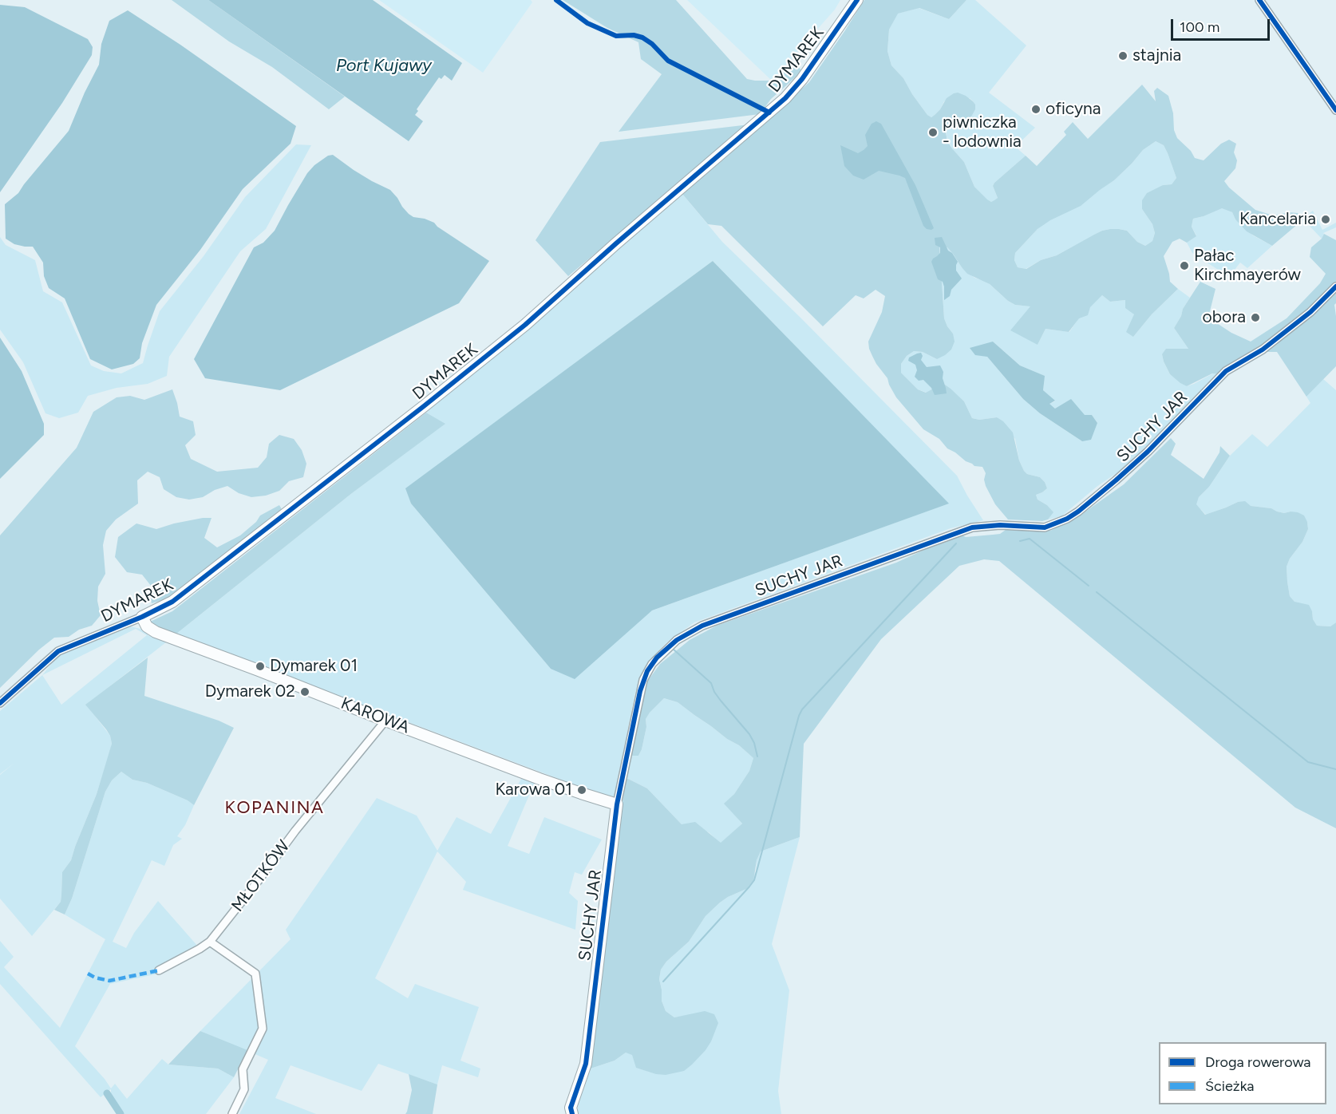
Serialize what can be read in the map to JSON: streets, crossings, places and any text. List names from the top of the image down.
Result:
{
  "streets": {
    "street": [
      "DYMAREK",
      "SUCHY JAR",
      "KAROWA",
      "MŁOTKÓW"
    ]
  },
  "crossings": [
    ["DYMAREK", "KAROWA"],
    ["SUCHY JAR", "KAROWA"],
    ["KAROWA", "MŁOTKÓW"]
  ],
  "districts": ["KOPANINA"],
  "water": ["Port Kujawy"],
  "places": [
    "stajnia",
    "oficyna",
    "piwniczka - lodownia",
    "Kancelaria",
    "Pałac Kirchmayerów",
    "obora",
    "Dymarek 01",
    "Dymarek 02",
    "Karowa 01"
  ],
  "legend": ["Droga rowerowa", "Ścieżka"],
  "scale_bar": "100 m"
}
